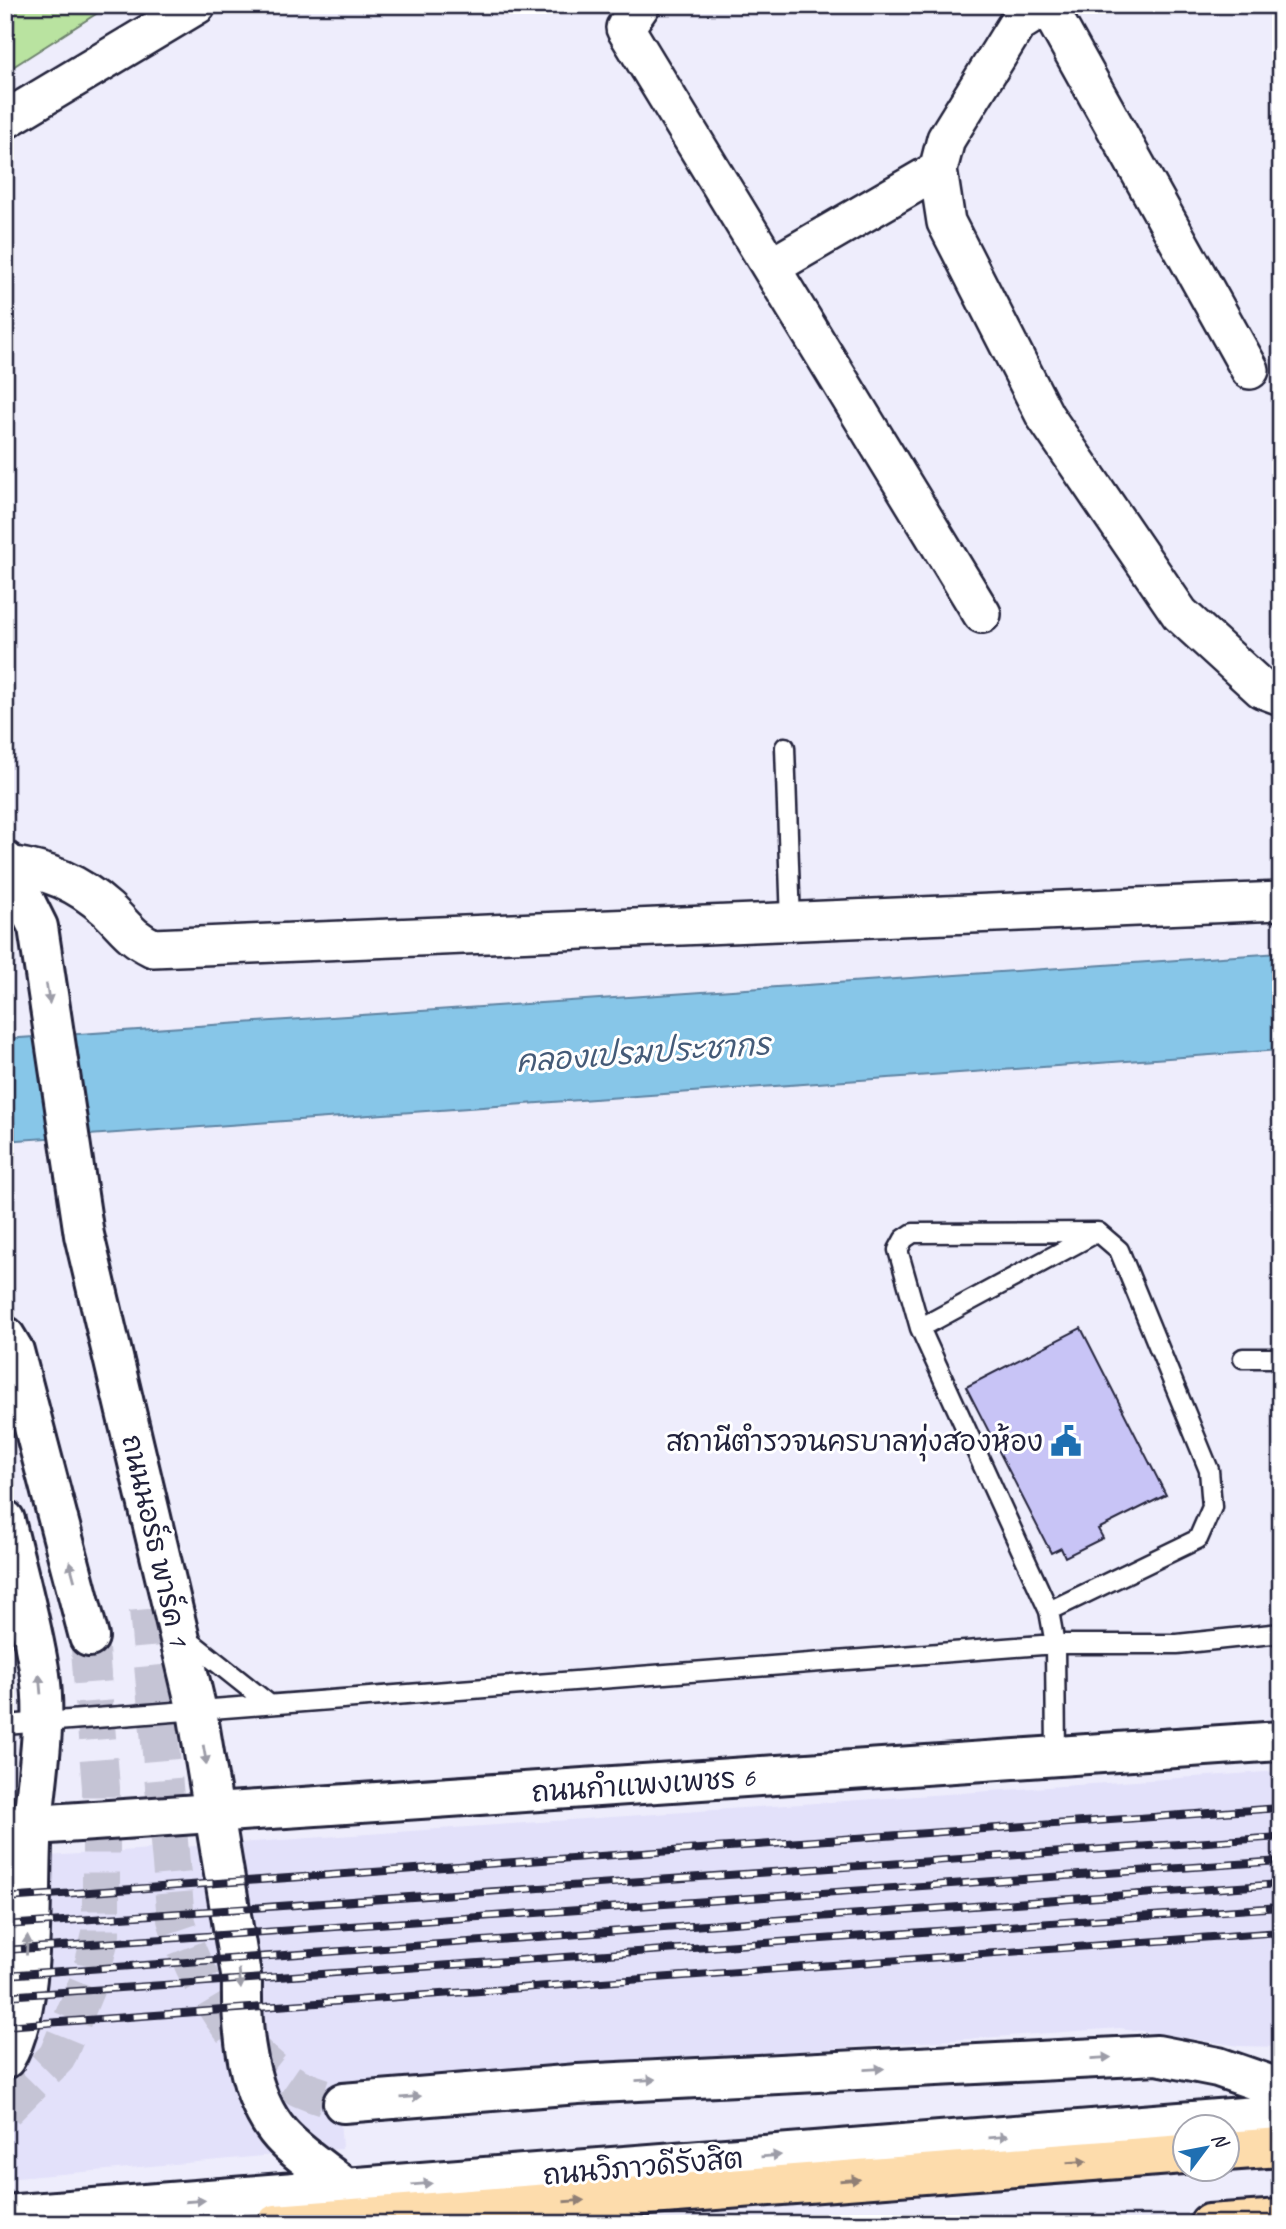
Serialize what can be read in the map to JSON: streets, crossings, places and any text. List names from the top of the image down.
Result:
{
  "streets": {
    "highway": ["ถนนวิภาวดีรังสิต"],
    "main road": ["ถนนนอร์ธ พาร์ค 1", "ถนนกำแพงเพชร 6"]
  },
  "crossings": [
    ["ถนนนอร์ธ พาร์ค 1", "ถนนกำแพงเพชร 6"],
    ["ถนนนอร์ธ พาร์ค 1", "ถนนวิภาวดีรังสิต"]
  ],
  "one_way": ["ถนนนอร์ธ พาร์ค 1"],
  "water": ["คลองเปรมประชากร"],
  "places": {
    "public building": ["สถานีตำรวจนครบาลทุ่งสองห้อง"]
  },
  "north": "top right"
}
